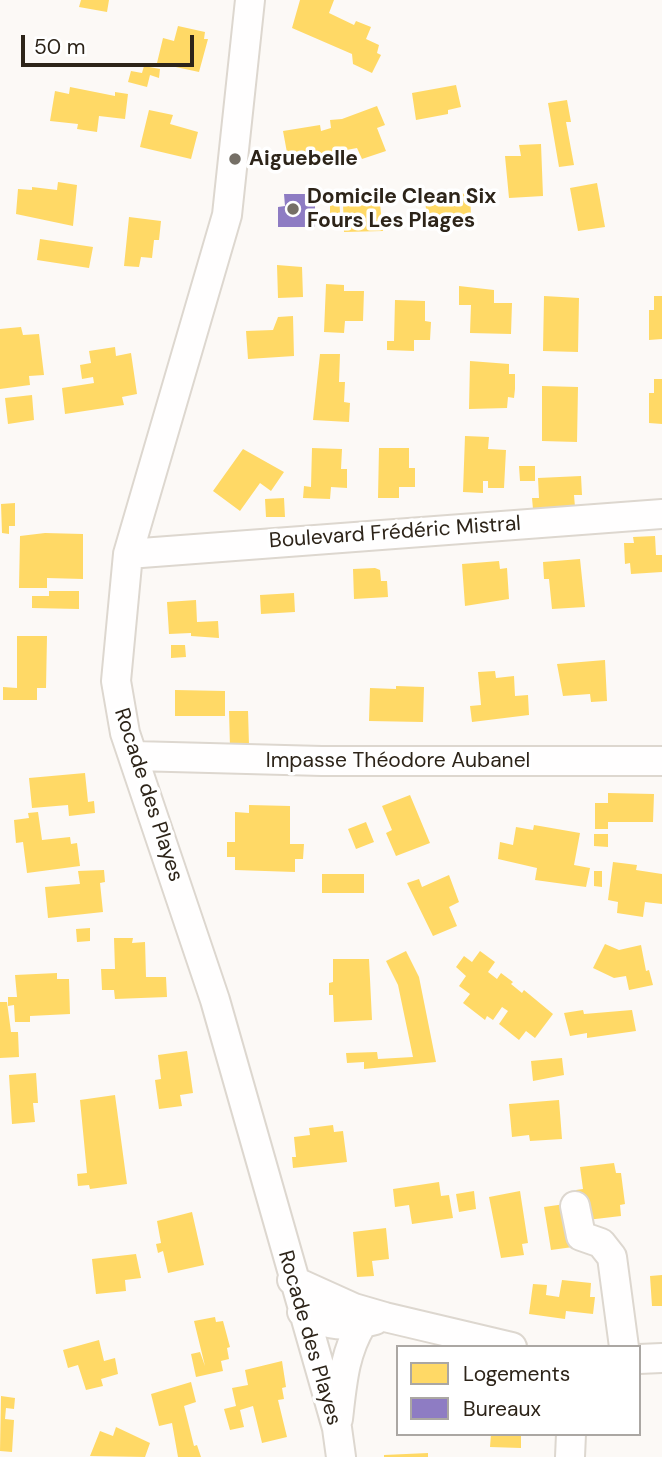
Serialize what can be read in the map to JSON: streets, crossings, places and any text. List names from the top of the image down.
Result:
{
  "streets": {
    "street": ["Boulevard Frédéric Mistral", "Impasse Théodore Aubanel", "Rocade des Playes"]
  },
  "crossings": [
    ["Boulevard Frédéric Mistral", "Rocade des Playes"],
    ["Impasse Théodore Aubanel", "Rocade des Playes"]
  ],
  "places": ["Aiguebelle", "Domicile Clean Six Fours Les Plages"],
  "legend": ["Logements", "Bureaux"],
  "scale_bar": "50 m"
}
